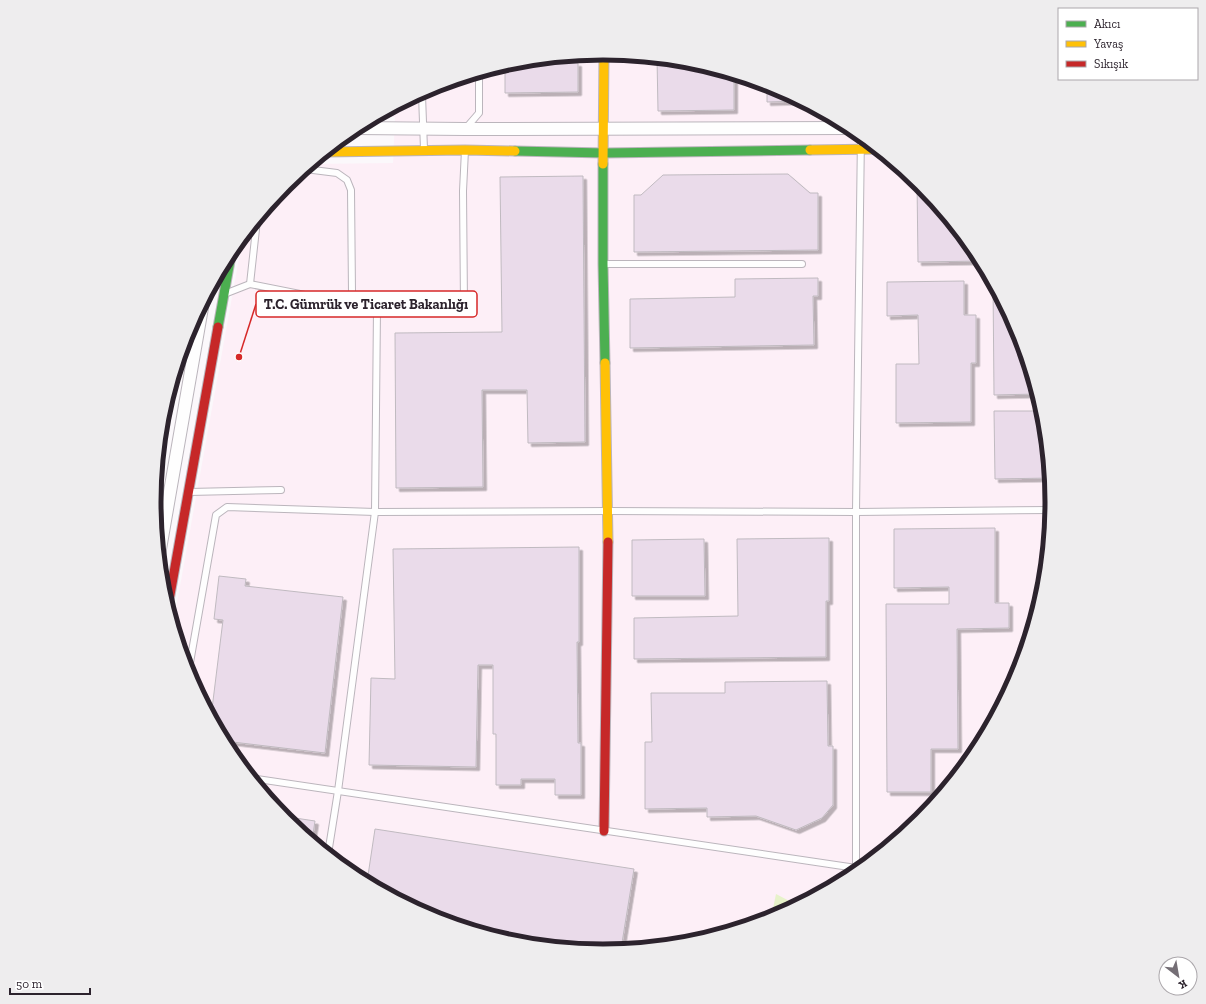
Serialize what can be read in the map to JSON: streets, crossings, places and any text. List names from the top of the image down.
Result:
{
  "places": ["T.C. Gümrük ve Ticaret Bakanlığı"],
  "legend": ["Akıcı", "Yavaş", "Sıkışık"],
  "scale_bar": "50 m",
  "north": "bottom right"
}
